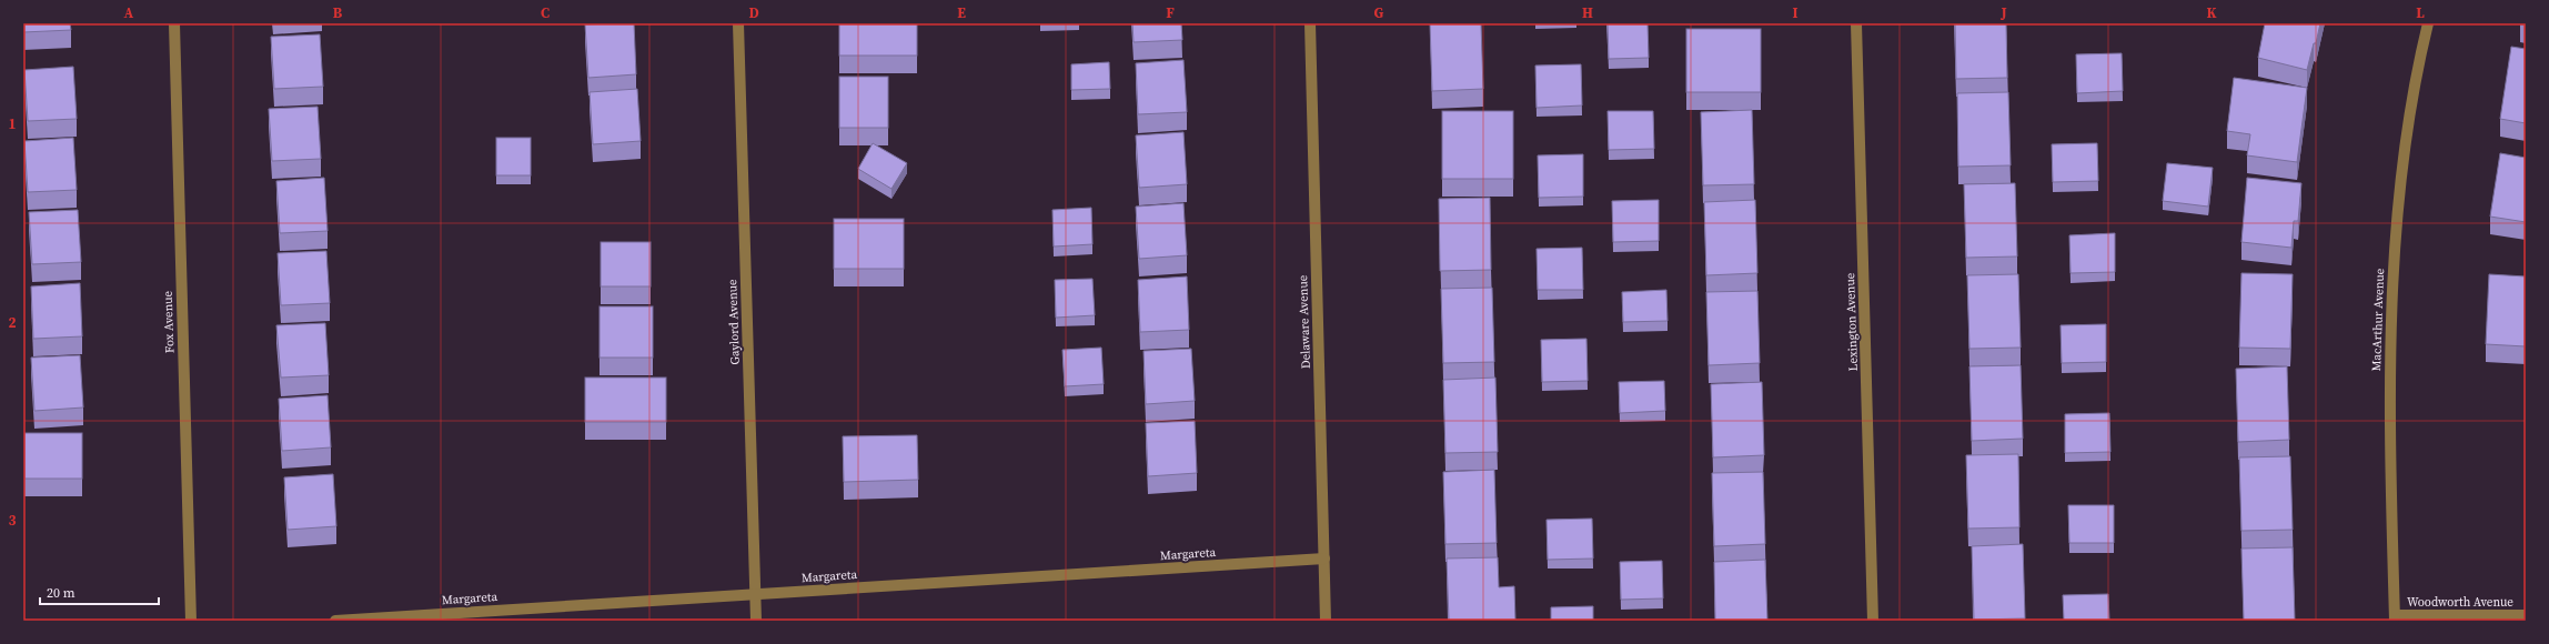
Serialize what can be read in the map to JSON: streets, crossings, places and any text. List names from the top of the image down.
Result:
{
  "streets": {
    "street": [
      "MacArthur Avenue",
      "Fox Avenue",
      "Gaylord Avenue",
      "Delaware Avenue",
      "Lexington Avenue",
      "Margareta",
      "Woodworth Avenue"
    ]
  },
  "crossings": [
    ["MacArthur Avenue", "Woodworth Avenue"],
    ["Gaylord Avenue", "Margareta"],
    ["Delaware Avenue", "Margareta"]
  ],
  "scale_bar": "20 m",
  "grid": {
    "columns": [
      "A",
      "B",
      "C",
      "D",
      "E",
      "F",
      "G",
      "H",
      "I",
      "J",
      "K",
      "L"
    ],
    "rows": ["1", "2", "3"]
  }
}
